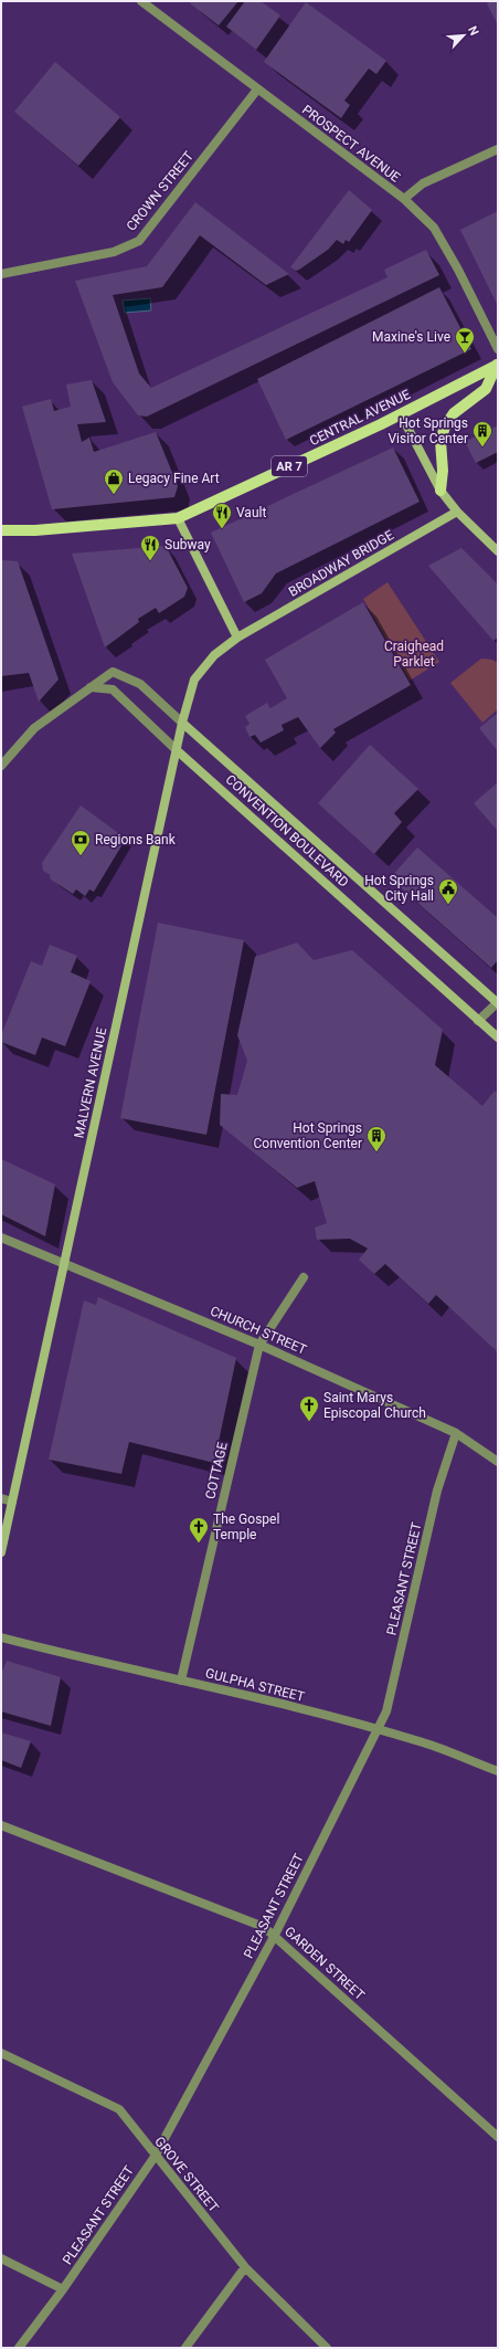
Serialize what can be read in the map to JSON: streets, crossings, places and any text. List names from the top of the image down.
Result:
{
  "streets": {
    "main road": [
      "CENTRAL AVENUE",
      "AR 7",
      "BROADWAY BRIDGE",
      "CONVENTION BOULEVARD",
      "MALVERN AVENUE"
    ],
    "street": [
      "PROSPECT AVENUE",
      "CROWN STREET",
      "CHURCH STREET",
      "COTTAGE",
      "PLEASANT STREET",
      "GULPHA STREET",
      "GARDEN STREET",
      "GROVE STREET"
    ]
  },
  "crossings": [
    ["PROSPECT AVENUE", "CROWN STREET"],
    ["BROADWAY BRIDGE", "MALVERN AVENUE"],
    ["CONVENTION BOULEVARD", "MALVERN AVENUE"],
    ["MALVERN AVENUE", "CHURCH STREET"],
    ["CHURCH STREET", "COTTAGE"],
    ["CHURCH STREET", "PLEASANT STREET"],
    ["COTTAGE", "GULPHA STREET"],
    ["PLEASANT STREET", "GULPHA STREET"],
    ["PLEASANT STREET", "GARDEN STREET"],
    ["PLEASANT STREET", "GROVE STREET"]
  ],
  "parks": ["Craighead Parklet"],
  "places": {
    "bar": ["Maxine's Live"],
    "building": ["Hot Springs Visitor Center", "Hot Springs Convention Center"],
    "shop": ["Legacy Fine Art"],
    "restaurant": ["Vault", "Subway"],
    "bank": ["Regions Bank"],
    "public building": ["Hot Springs City Hall"],
    "church": ["Saint Marys Episcopal Church", "The Gospel Temple"]
  },
  "north": "top right"
}
